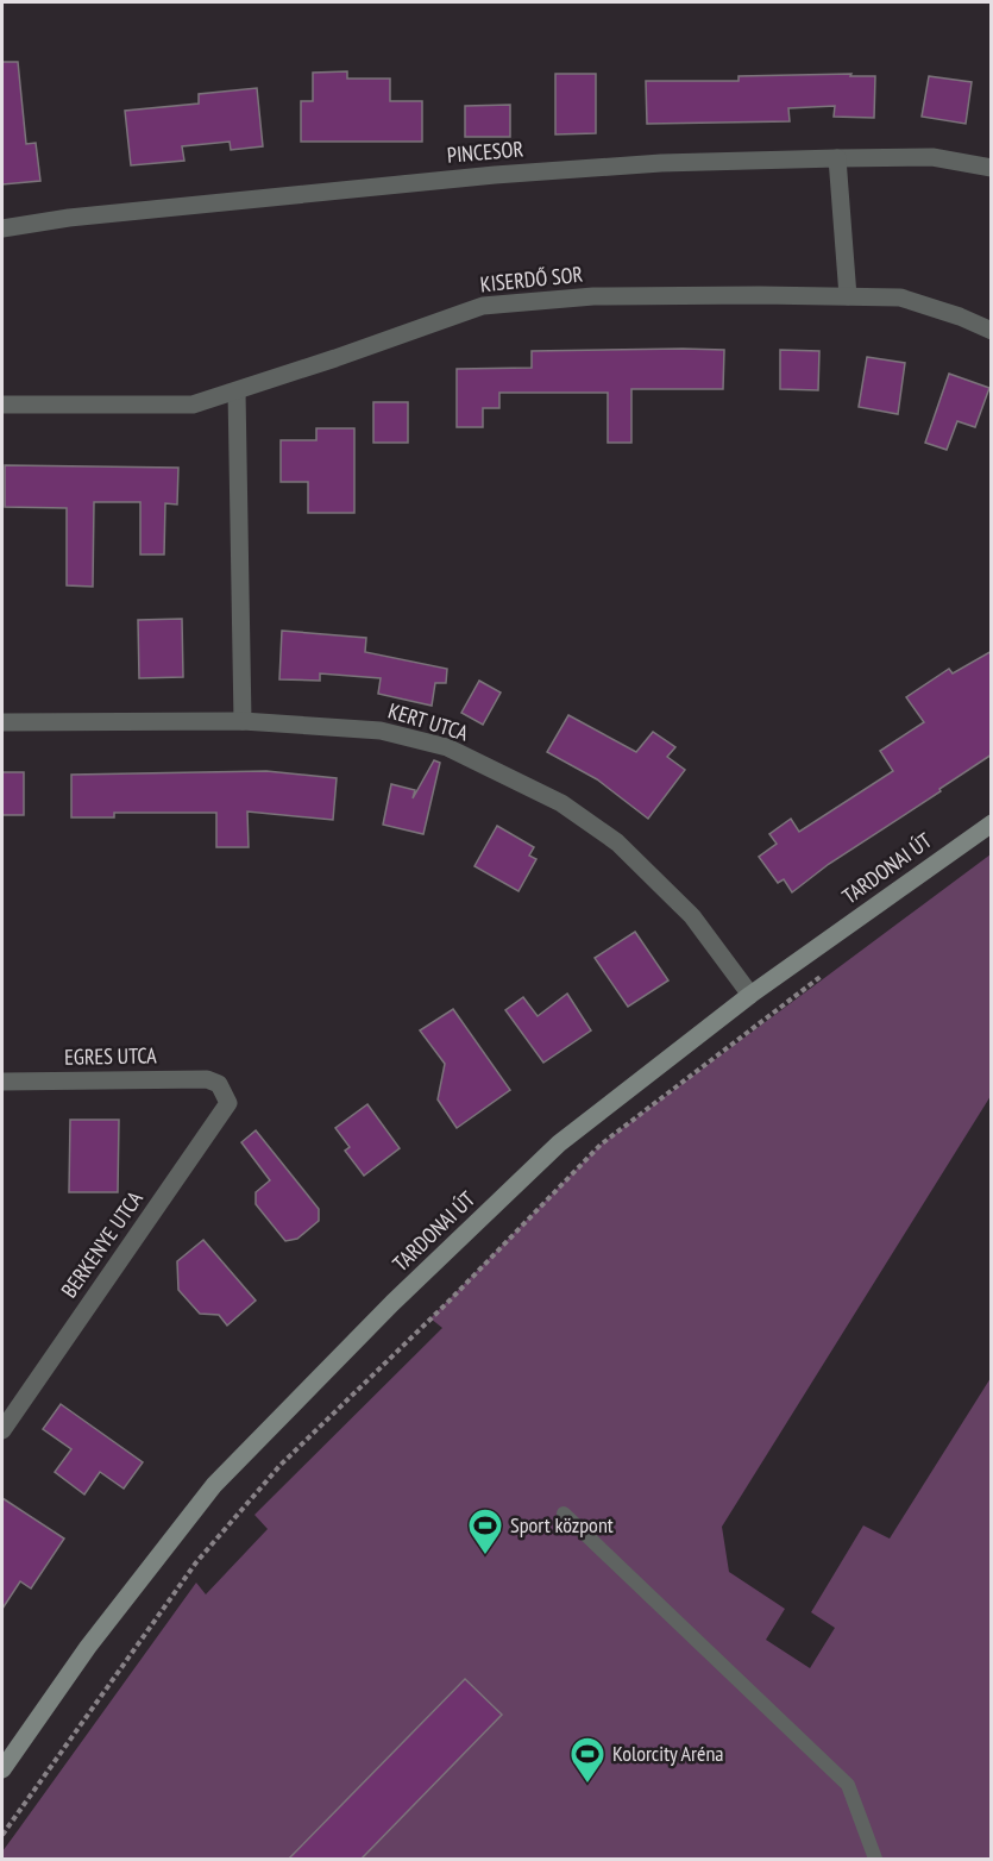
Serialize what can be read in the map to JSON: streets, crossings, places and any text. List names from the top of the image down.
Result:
{
  "streets": {
    "street": [
      "PINCESOR",
      "KISERDŐ SOR",
      "KERT UTCA",
      "TARDONAI ÚT",
      "EGRES UTCA",
      "BERKENYE UTCA"
    ]
  },
  "crossings": [
    ["KERT UTCA", "TARDONAI ÚT"],
    ["EGRES UTCA", "BERKENYE UTCA"]
  ],
  "places": {
    "sports": ["Sport központ", "Kolorcity Aréna"]
  }
}
